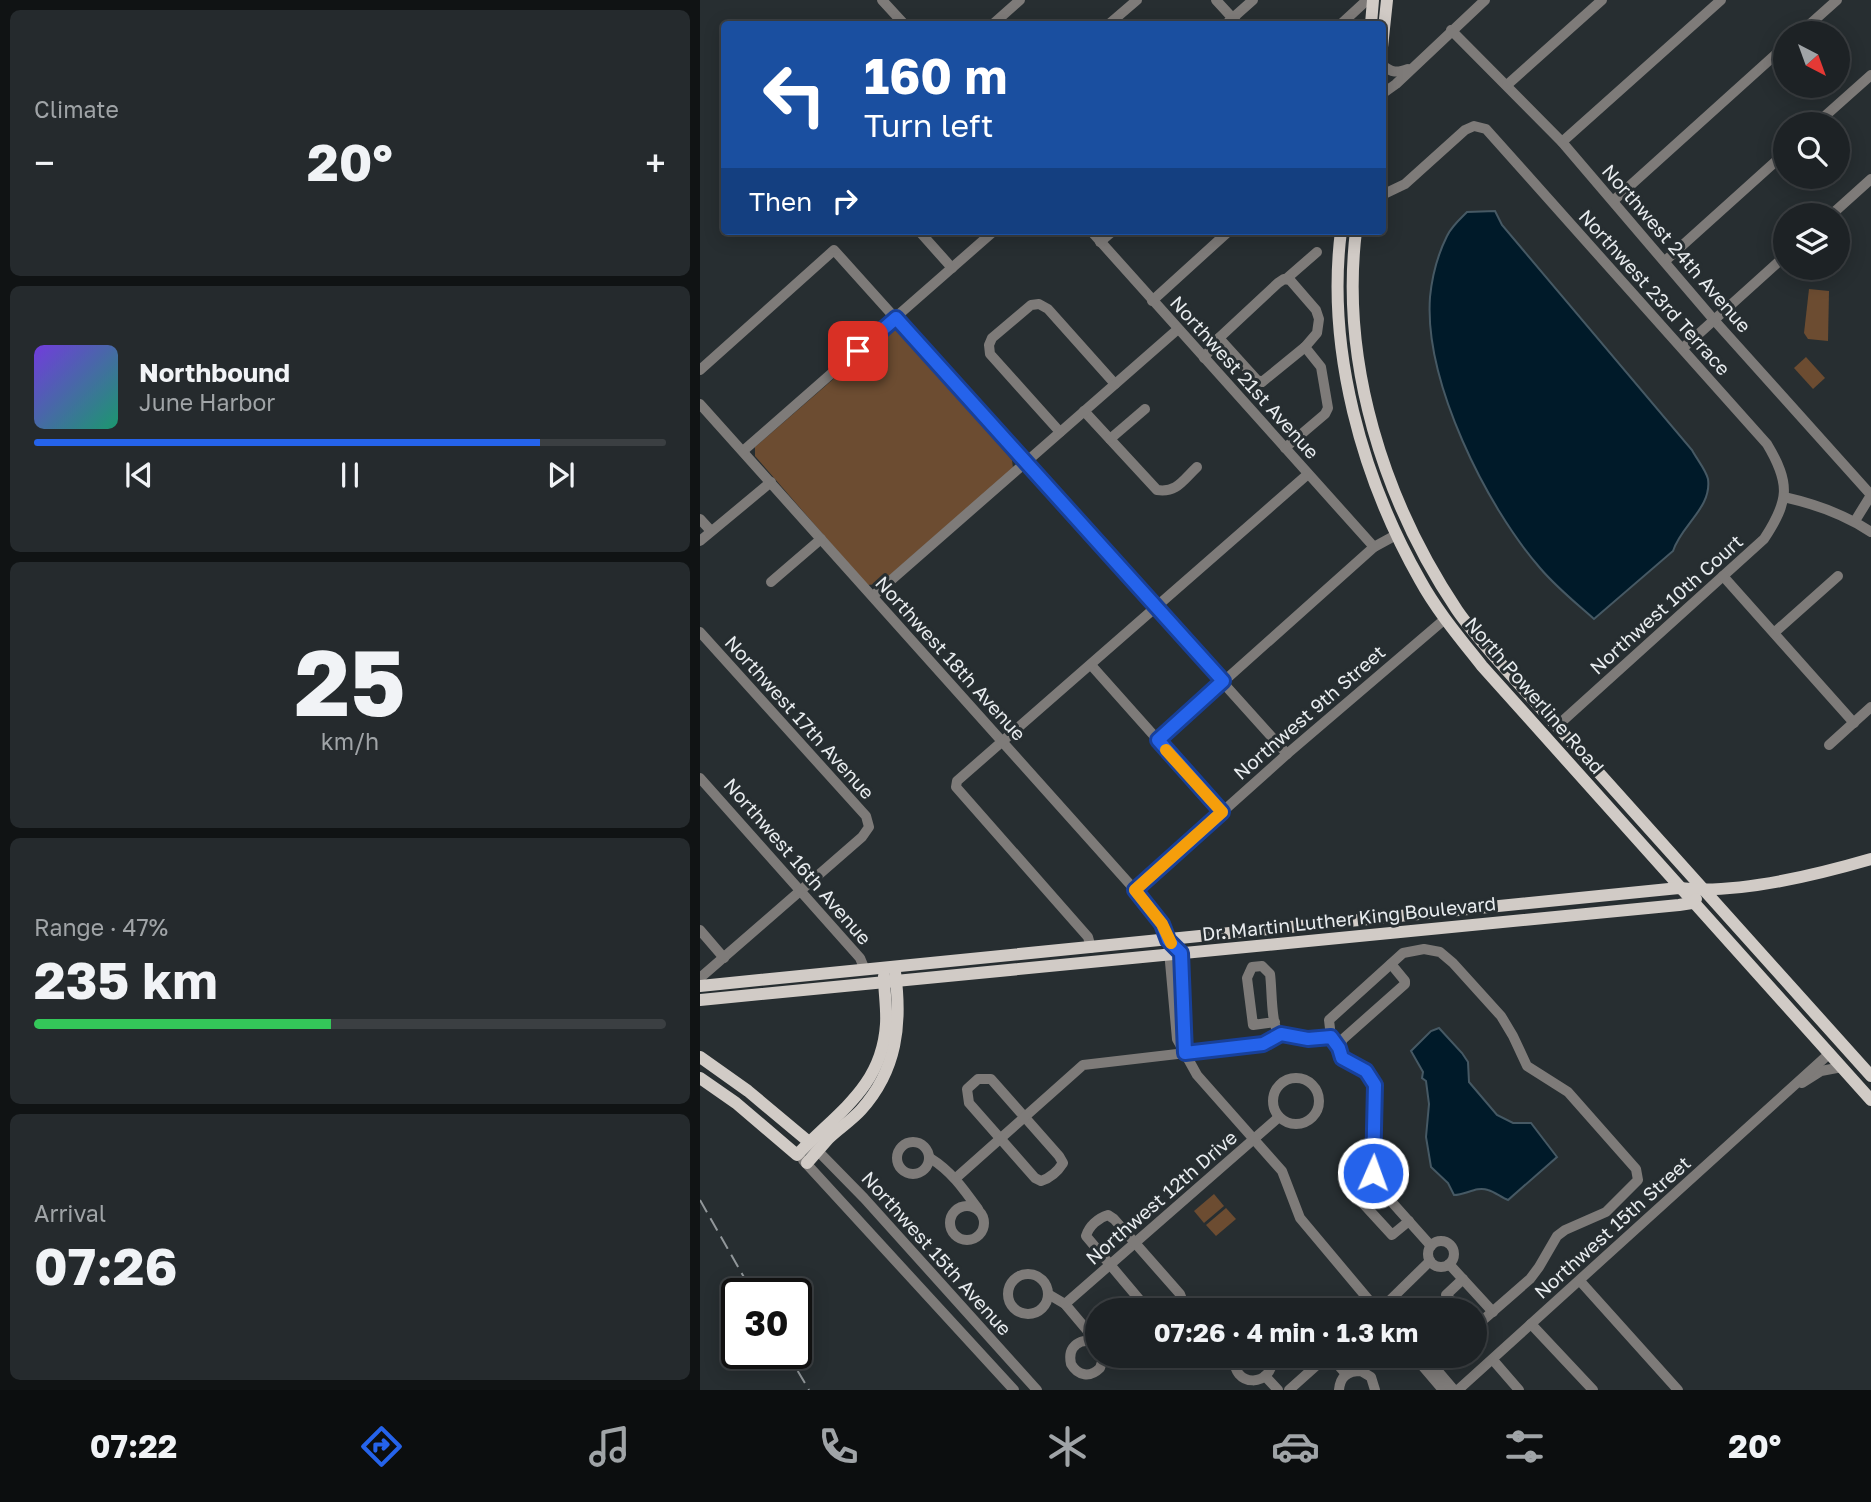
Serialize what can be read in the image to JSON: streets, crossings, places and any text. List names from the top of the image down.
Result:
{
  "streets": {
    "main road": ["North Powerline Road", "Dr. Martin Luther King Boulevard"],
    "street": [
      "Northwest 24th Avenue",
      "Northwest 23rd Terrace",
      "Northwest 21st Avenue",
      "Northwest 10th Court",
      "Northwest 18th Avenue",
      "Northwest 9th Street",
      "Northwest 17th Avenue",
      "Northwest 16th Avenue",
      "Northwest 12th Drive",
      "Northwest 15th Street",
      "Northwest 15th Avenue"
    ]
  },
  "crossings": [
    ["Northwest 23rd Terrace", "Northwest 10th Court"],
    ["Northwest 10th Court", "North Powerline Road"],
    ["Northwest 18th Avenue", "Northwest 9th Street"],
    ["Northwest 18th Avenue", "Dr. Martin Luther King Boulevard"],
    ["North Powerline Road", "Northwest 9th Street"],
    ["North Powerline Road", "Dr. Martin Luther King Boulevard"],
    ["North Powerline Road", "Northwest 15th Street"],
    ["Northwest 17th Avenue", "Northwest 16th Avenue"],
    ["Northwest 16th Avenue", "Dr. Martin Luther King Boulevard"]
  ],
  "north": "bottom right",
  "page": {
    "tile": [
      "Climate",
      ["25", "km/h"],
      ["Range · 47%", "235 km"],
      ["Arrival", "07:26"]
    ],
    "turn": ["160 m", "Turn left"],
    "heat": ["−", "20°", "+"],
    "then": "Then",
    "song": ["Northbound", "June Harbor"],
    "limit": "30",
    "trip": "07:26 · 4 min · 1.3 km",
    "tabs": ["07:22", "20°"]
  }
}
